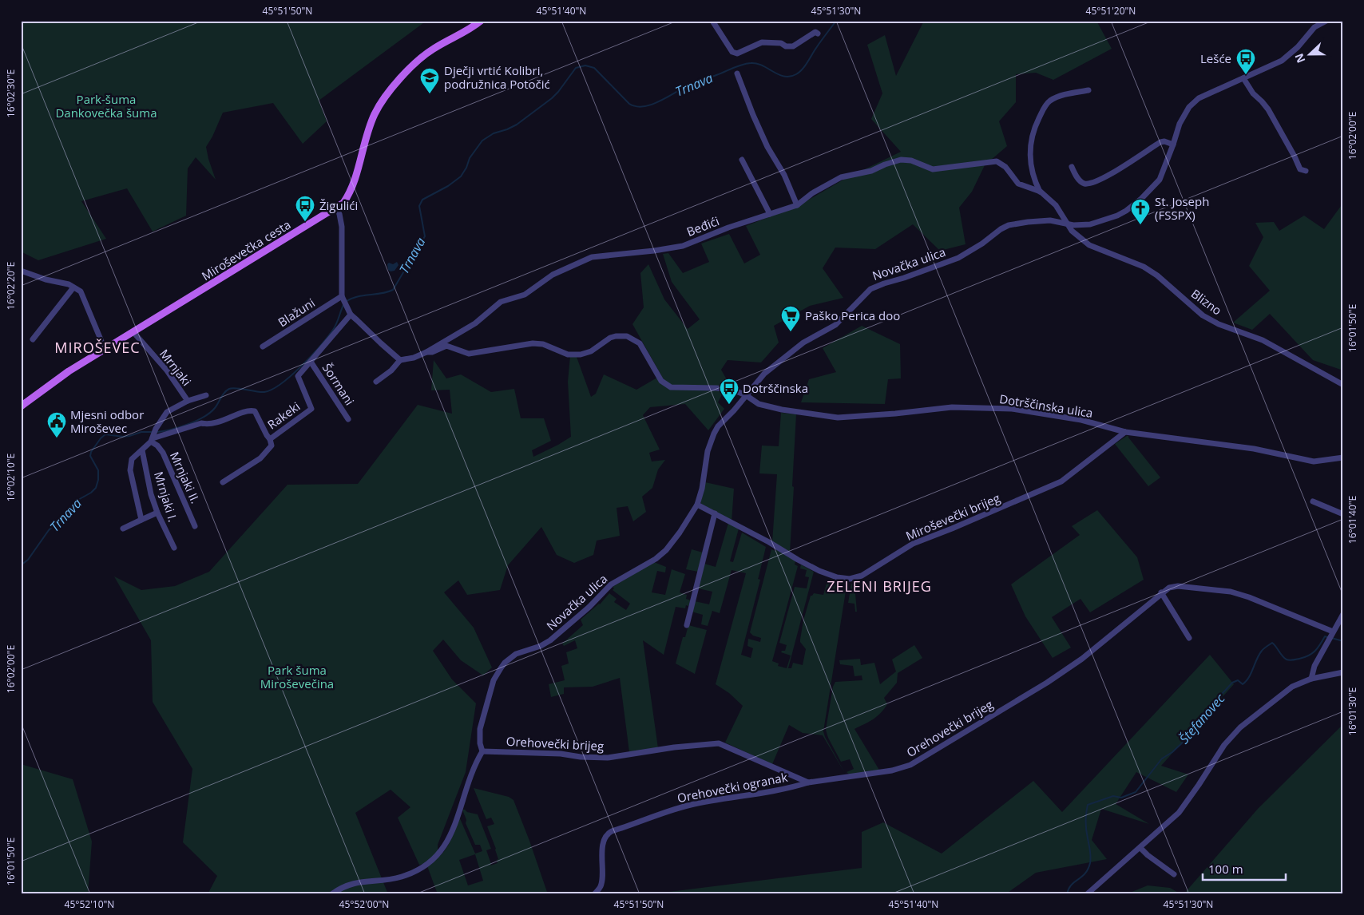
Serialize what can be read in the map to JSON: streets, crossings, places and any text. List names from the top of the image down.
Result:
{
  "streets": {
    "main road": ["Miroševečka cesta"],
    "street": [
      "Beđići",
      "Novačka ulica",
      "Blizno",
      "Blažuni",
      "Mrnjaki",
      "Šormani",
      "Dotrščinska ulica",
      "Rakeki",
      "Mrnjaki II.",
      "Mrnjaki I.",
      "Miroševečki brijeg",
      "Orehovečki brijeg",
      "Orehovečki ogranak"
    ]
  },
  "crossings": [
    ["Beđići", "Blizno"],
    ["Beđići", "Dotrščinska ulica"],
    ["Miroševečka cesta", "Mrnjaki"],
    ["Novačka ulica", "Blizno"],
    ["Novačka ulica", "Dotrščinska ulica"],
    ["Novačka ulica", "Miroševečki brijeg"],
    ["Novačka ulica", "Orehovečki brijeg"],
    ["Mrnjaki", "Mrnjaki II."],
    ["Šormani", "Rakeki"],
    ["Dotrščinska ulica", "Miroševečki brijeg"],
    ["Orehovečki brijeg", "Orehovečki ogranak"]
  ],
  "districts": ["MIROŠEVEC", "ZELENI BRIJEG"],
  "water": ["Trnava", "Štefanovec"],
  "parks": ["Park-šuma Dankovečka šuma", "Park šuma Miroševečina"],
  "places": {
    "bus stop": ["Lešće", "Žigulići", "Dotrščinska"],
    "school or university": ["Dječji vrtić Kolibri, podružnica Potočić"],
    "church": ["St. Joseph (FSSPX)"],
    "supermarket": ["Paško Perica doo"],
    "public building": ["Mjesni odbor Miroševec"]
  },
  "scale_bar": "100 m",
  "north": "left",
  "coordinates": [
    "45°51'50\"N",
    "45°51'40\"N",
    "45°51'30\"N",
    "45°51'20\"N",
    "16°02'30\"E",
    "16°02'00\"E",
    "16°02'20\"E",
    "16°01'50\"E",
    "16°02'10\"E",
    "16°01'40\"E",
    "16°01'30\"E",
    "45°52'10\"N",
    "45°52'00\"N"
  ]
}
